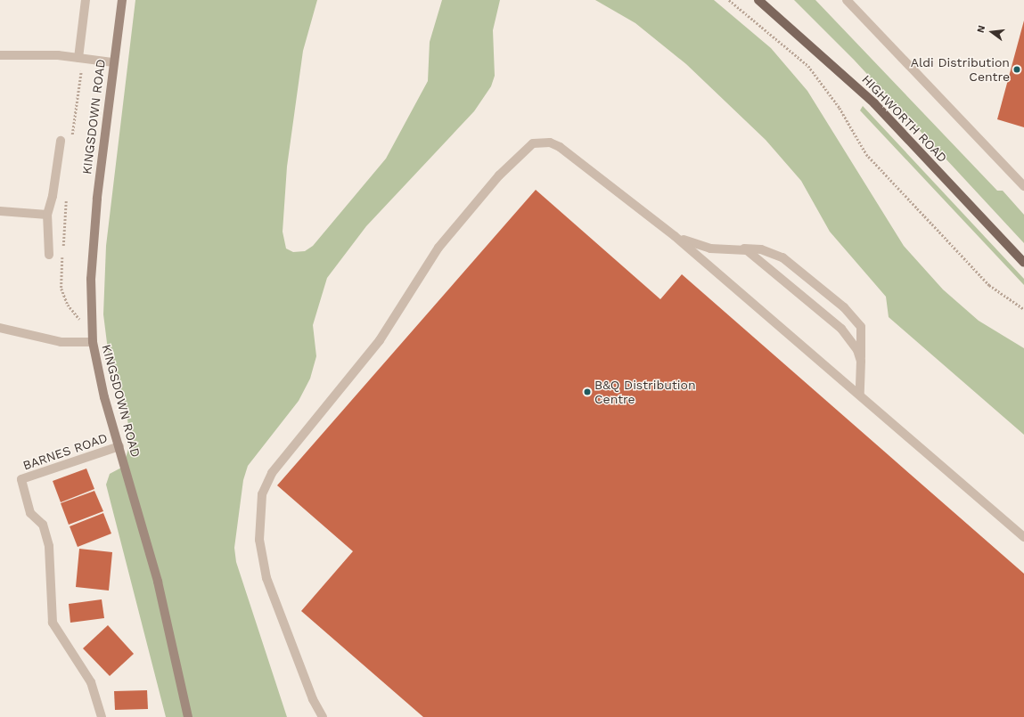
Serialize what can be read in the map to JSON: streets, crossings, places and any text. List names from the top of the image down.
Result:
{
  "streets": {
    "main road": ["KINGSDOWN ROAD", "HIGHWORTH ROAD"],
    "street": ["BARNES ROAD"]
  },
  "crossings": [
    ["KINGSDOWN ROAD", "BARNES ROAD"]
  ],
  "places": ["Aldi Distribution Centre", "B&Q Distribution Centre"],
  "north": "left"
}
